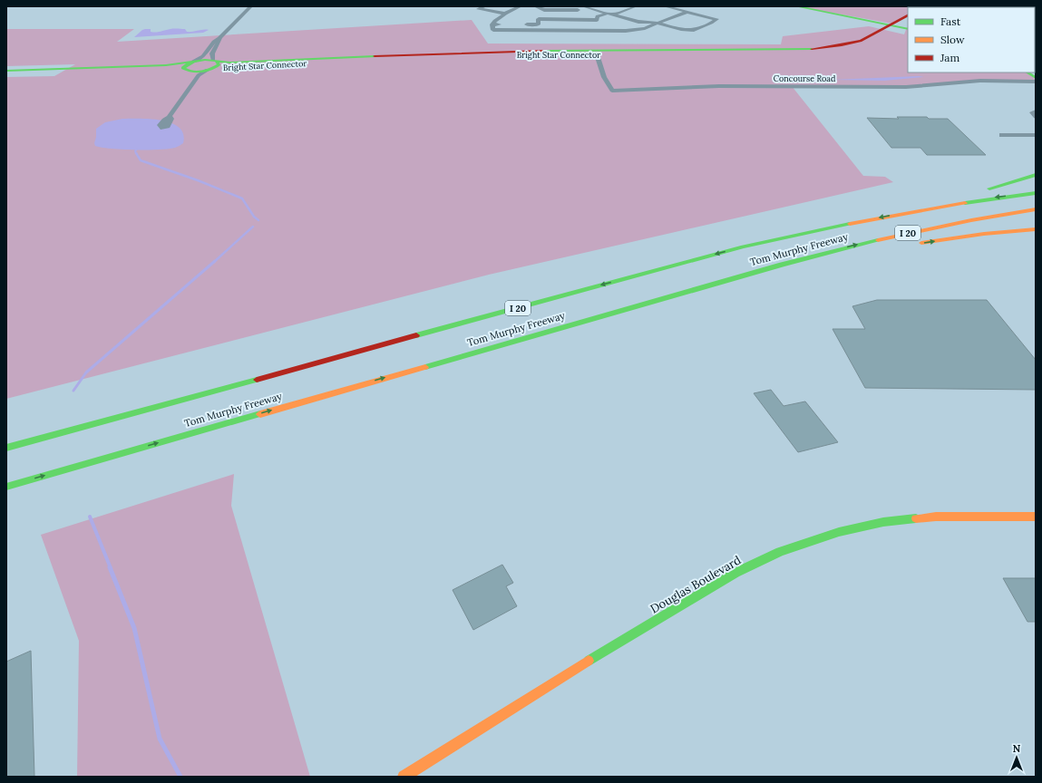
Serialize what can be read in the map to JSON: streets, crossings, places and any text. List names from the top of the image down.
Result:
{
  "streets": {
    "main road": [
      "Bright Star Connector",
      "I 20",
      "Tom Murphy Freeway",
      "Douglas Boulevard"
    ],
    "street": ["Concourse Road"]
  },
  "crossings": [
    ["Bright Star Connector", "Concourse Road"]
  ],
  "legend": ["Fast", "Slow", "Jam"],
  "north": "top"
}
